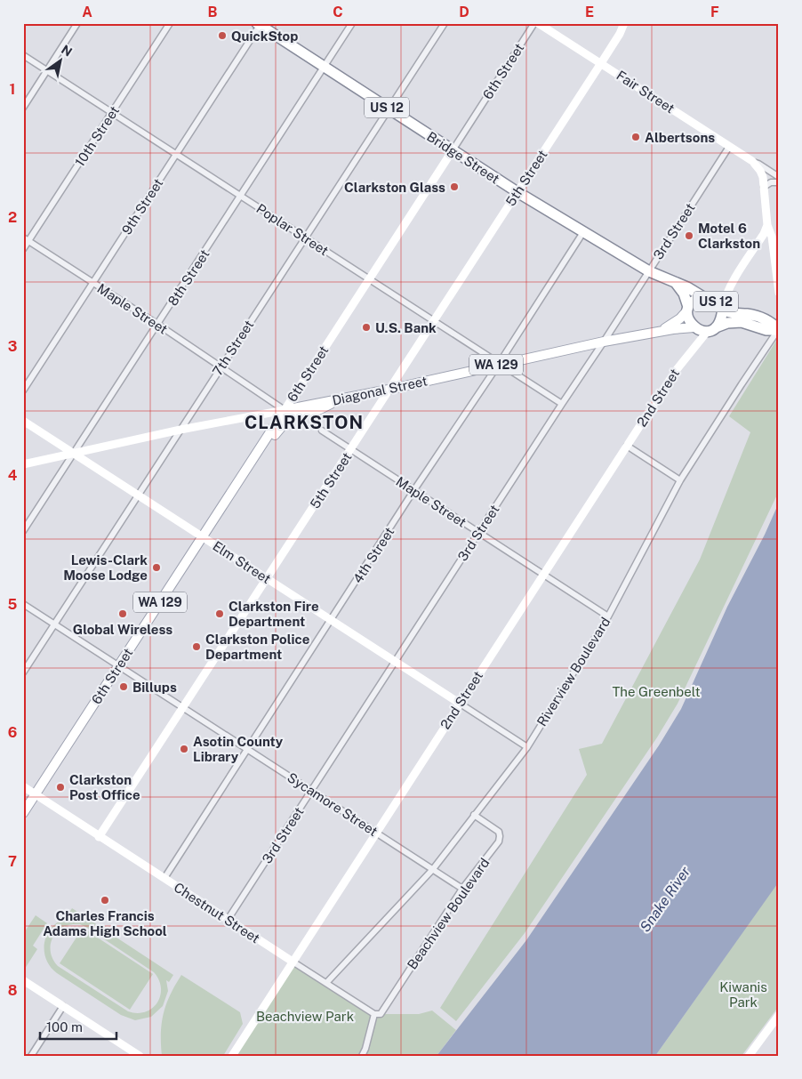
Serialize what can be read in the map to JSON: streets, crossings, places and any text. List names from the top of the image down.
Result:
{
  "streets": {
    "highway": ["US 12", "Bridge Street"],
    "main road": ["6th Street", "WA 129", "Diagonal Street"],
    "street": [
      "Fair Street",
      "10th Street",
      "5th Street",
      "9th Street",
      "Poplar Street",
      "3rd Street",
      "8th Street",
      "Maple Street",
      "7th Street",
      "2nd Street",
      "4th Street",
      "Elm Street",
      "Riverview Boulevard",
      "Sycamore Street",
      "Chestnut Street",
      "Beachview Boulevard"
    ]
  },
  "crossings": [
    ["6th Street", "Bridge Street"],
    ["6th Street", "Poplar Street"],
    ["6th Street", "Maple Street"],
    ["6th Street", "WA 129"],
    ["6th Street", "Diagonal Street"],
    ["6th Street", "Elm Street"],
    ["6th Street", "Sycamore Street"],
    ["6th Street", "Chestnut Street"],
    ["Fair Street", "5th Street"],
    ["Fair Street", "3rd Street"],
    ["US 12", "Bridge Street"],
    ["US 12", "Diagonal Street"],
    ["US 12", "2nd Street"],
    ["US 12", "Riverview Boulevard"],
    ["10th Street", "Poplar Street"],
    ["10th Street", "Maple Street"],
    ["Bridge Street", "5th Street"],
    ["Bridge Street", "9th Street"],
    ["Bridge Street", "3rd Street"],
    ["Bridge Street", "8th Street"],
    ["Bridge Street", "7th Street"],
    ["Bridge Street", "Diagonal Street"],
    ["Bridge Street", "2nd Street"],
    ["Bridge Street", "4th Street"],
    ["5th Street", "Poplar Street"],
    ["5th Street", "Maple Street"],
    ["5th Street", "Diagonal Street"],
    ["5th Street", "Elm Street"],
    ["5th Street", "Sycamore Street"],
    ["5th Street", "Chestnut Street"],
    ["9th Street", "Poplar Street"],
    ["9th Street", "Maple Street"],
    ["Poplar Street", "3rd Street"],
    ["Poplar Street", "8th Street"],
    ["Poplar Street", "7th Street"],
    ["Poplar Street", "Diagonal Street"],
    ["Poplar Street", "4th Street"],
    ["3rd Street", "Maple Street"],
    ["3rd Street", "Diagonal Street"],
    ["3rd Street", "Elm Street"],
    ["3rd Street", "Sycamore Street"],
    ["3rd Street", "Chestnut Street"],
    ["8th Street", "Maple Street"],
    ["8th Street", "Diagonal Street"],
    ["8th Street", "Elm Street"],
    ["Maple Street", "7th Street"],
    ["Maple Street", "Diagonal Street"],
    ["Maple Street", "2nd Street"],
    ["Maple Street", "4th Street"],
    ["Maple Street", "Riverview Boulevard"],
    ["7th Street", "Diagonal Street"],
    ["7th Street", "Elm Street"],
    ["7th Street", "Sycamore Street"],
    ["WA 129", "Diagonal Street"],
    ["Diagonal Street", "2nd Street"],
    ["Diagonal Street", "4th Street"],
    ["Diagonal Street", "Elm Street"],
    ["2nd Street", "Elm Street"],
    ["2nd Street", "Sycamore Street"],
    ["2nd Street", "Chestnut Street"],
    ["4th Street", "Elm Street"],
    ["4th Street", "Sycamore Street"],
    ["4th Street", "Chestnut Street"],
    ["Elm Street", "Riverview Boulevard"],
    ["Riverview Boulevard", "Sycamore Street"],
    ["Riverview Boulevard", "Chestnut Street"],
    ["Riverview Boulevard", "Beachview Boulevard"],
    ["Sycamore Street", "Beachview Boulevard"],
    ["Chestnut Street", "Beachview Boulevard"]
  ],
  "districts": ["CLARKSTON"],
  "water": ["Snake River"],
  "parks": ["The Greenbelt", "Kiwanis Park", "Beachview Park"],
  "places": [
    "QuickStop",
    "Albertsons",
    "Clarkston Glass",
    "Motel 6 Clarkston",
    "U.S. Bank",
    "Lewis-Clark Moose Lodge",
    "Global Wireless",
    "Clarkston Fire Department",
    "Clarkston Police Department",
    "Billups",
    "Asotin County Library",
    "Clarkston Post Office",
    "Charles Francis Adams High School"
  ],
  "scale_bar": "100 m",
  "north": "top right",
  "grid": {
    "columns": [
      "A",
      "B",
      "C",
      "D",
      "E",
      "F"
    ],
    "rows": [
      "1",
      "2",
      "3",
      "4",
      "5",
      "6",
      "7",
      "8"
    ]
  }
}
